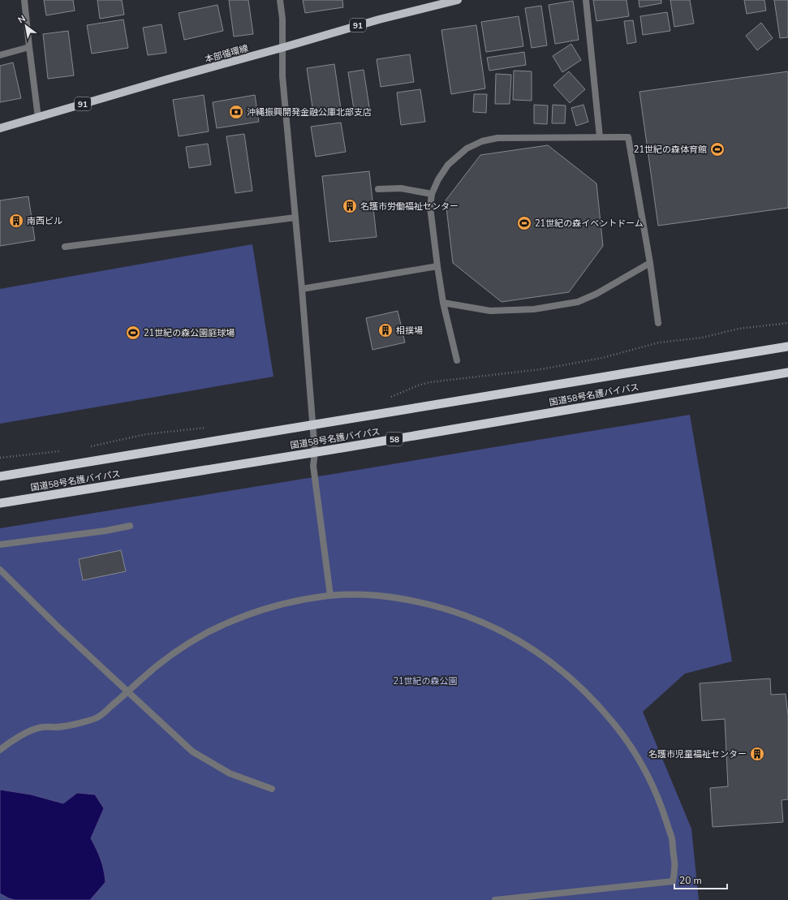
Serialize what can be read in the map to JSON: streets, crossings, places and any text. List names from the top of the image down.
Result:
{
  "streets": {
    "highway": ["国道58号名護バイパス", "58"],
    "main road": ["91", "本部循環線"]
  },
  "parks": ["21世紀の森公園"],
  "places": {
    "bank": ["沖縄振興開発金融公庫北部支店"],
    "sports": ["21世紀の森体育館", "21世紀の森イベントドーム", "21世紀の森公園庭球場"],
    "building": [
      "名護市労働福祉センター",
      "南西ビル",
      "相撲場",
      "名護市児童福祉センター"
    ]
  },
  "scale_bar": "20 m",
  "north": "top left"
}
